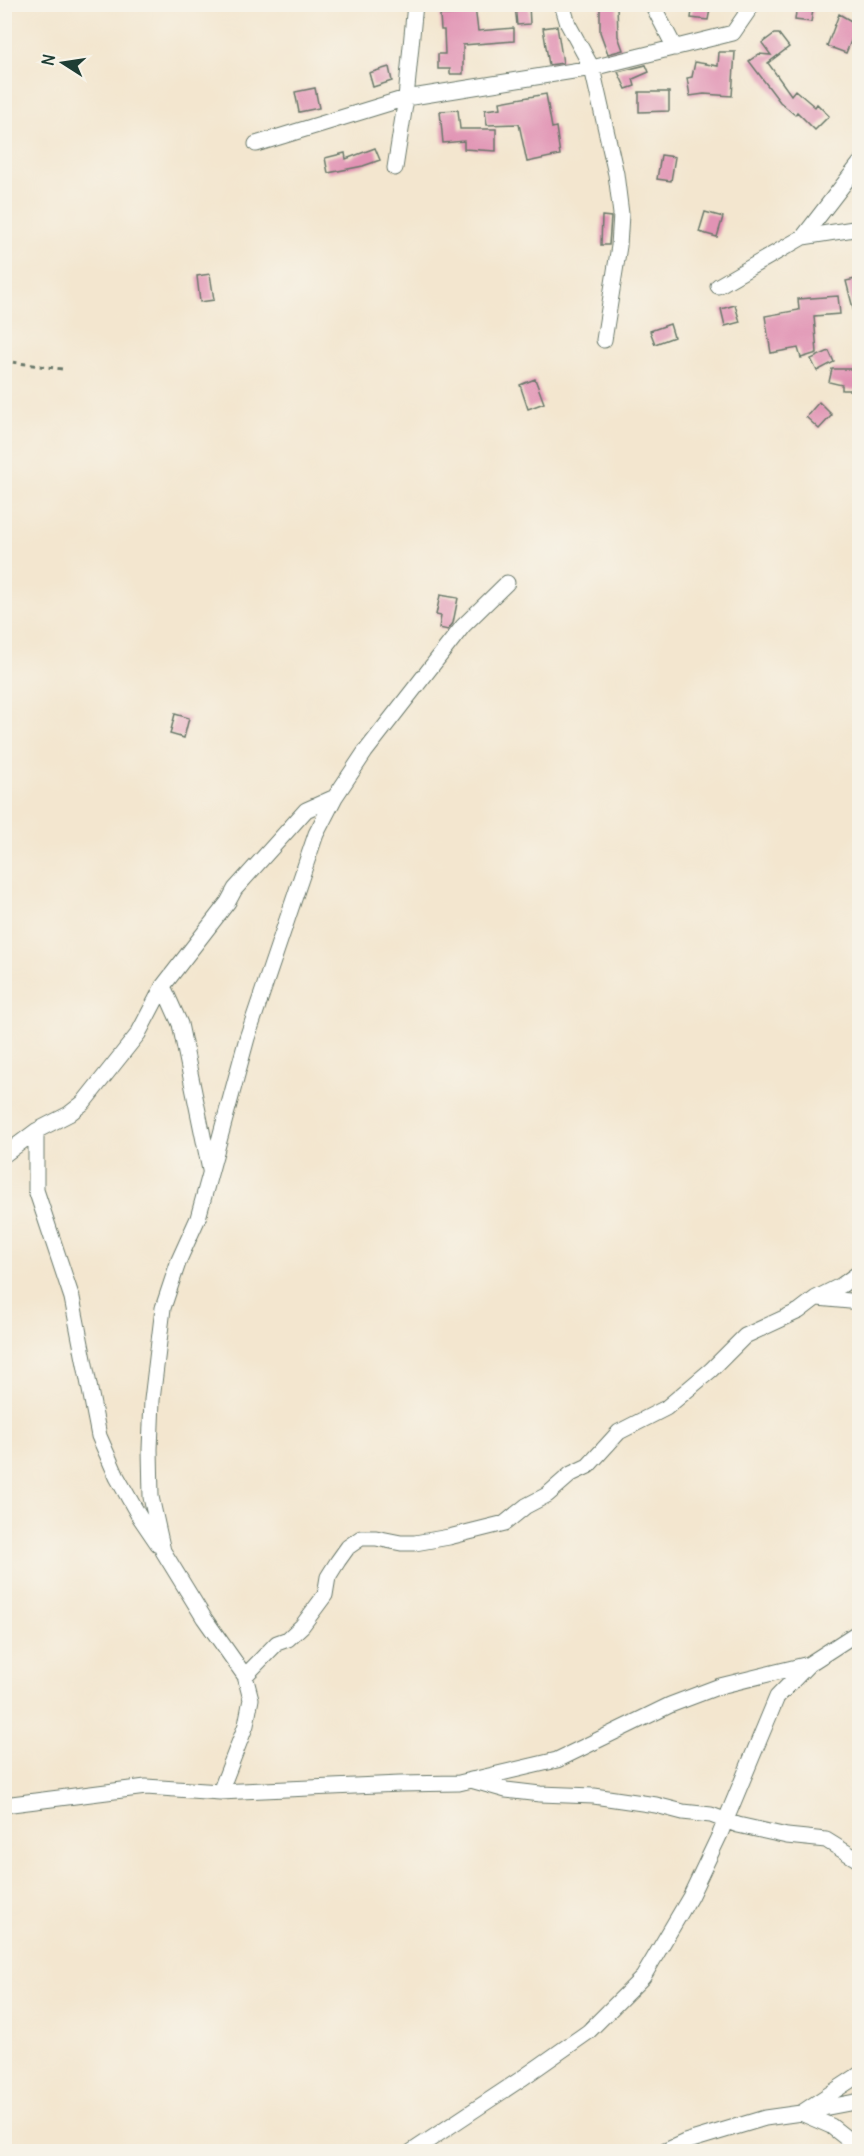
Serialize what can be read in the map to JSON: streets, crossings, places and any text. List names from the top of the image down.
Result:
{
  "north": "left"
}
